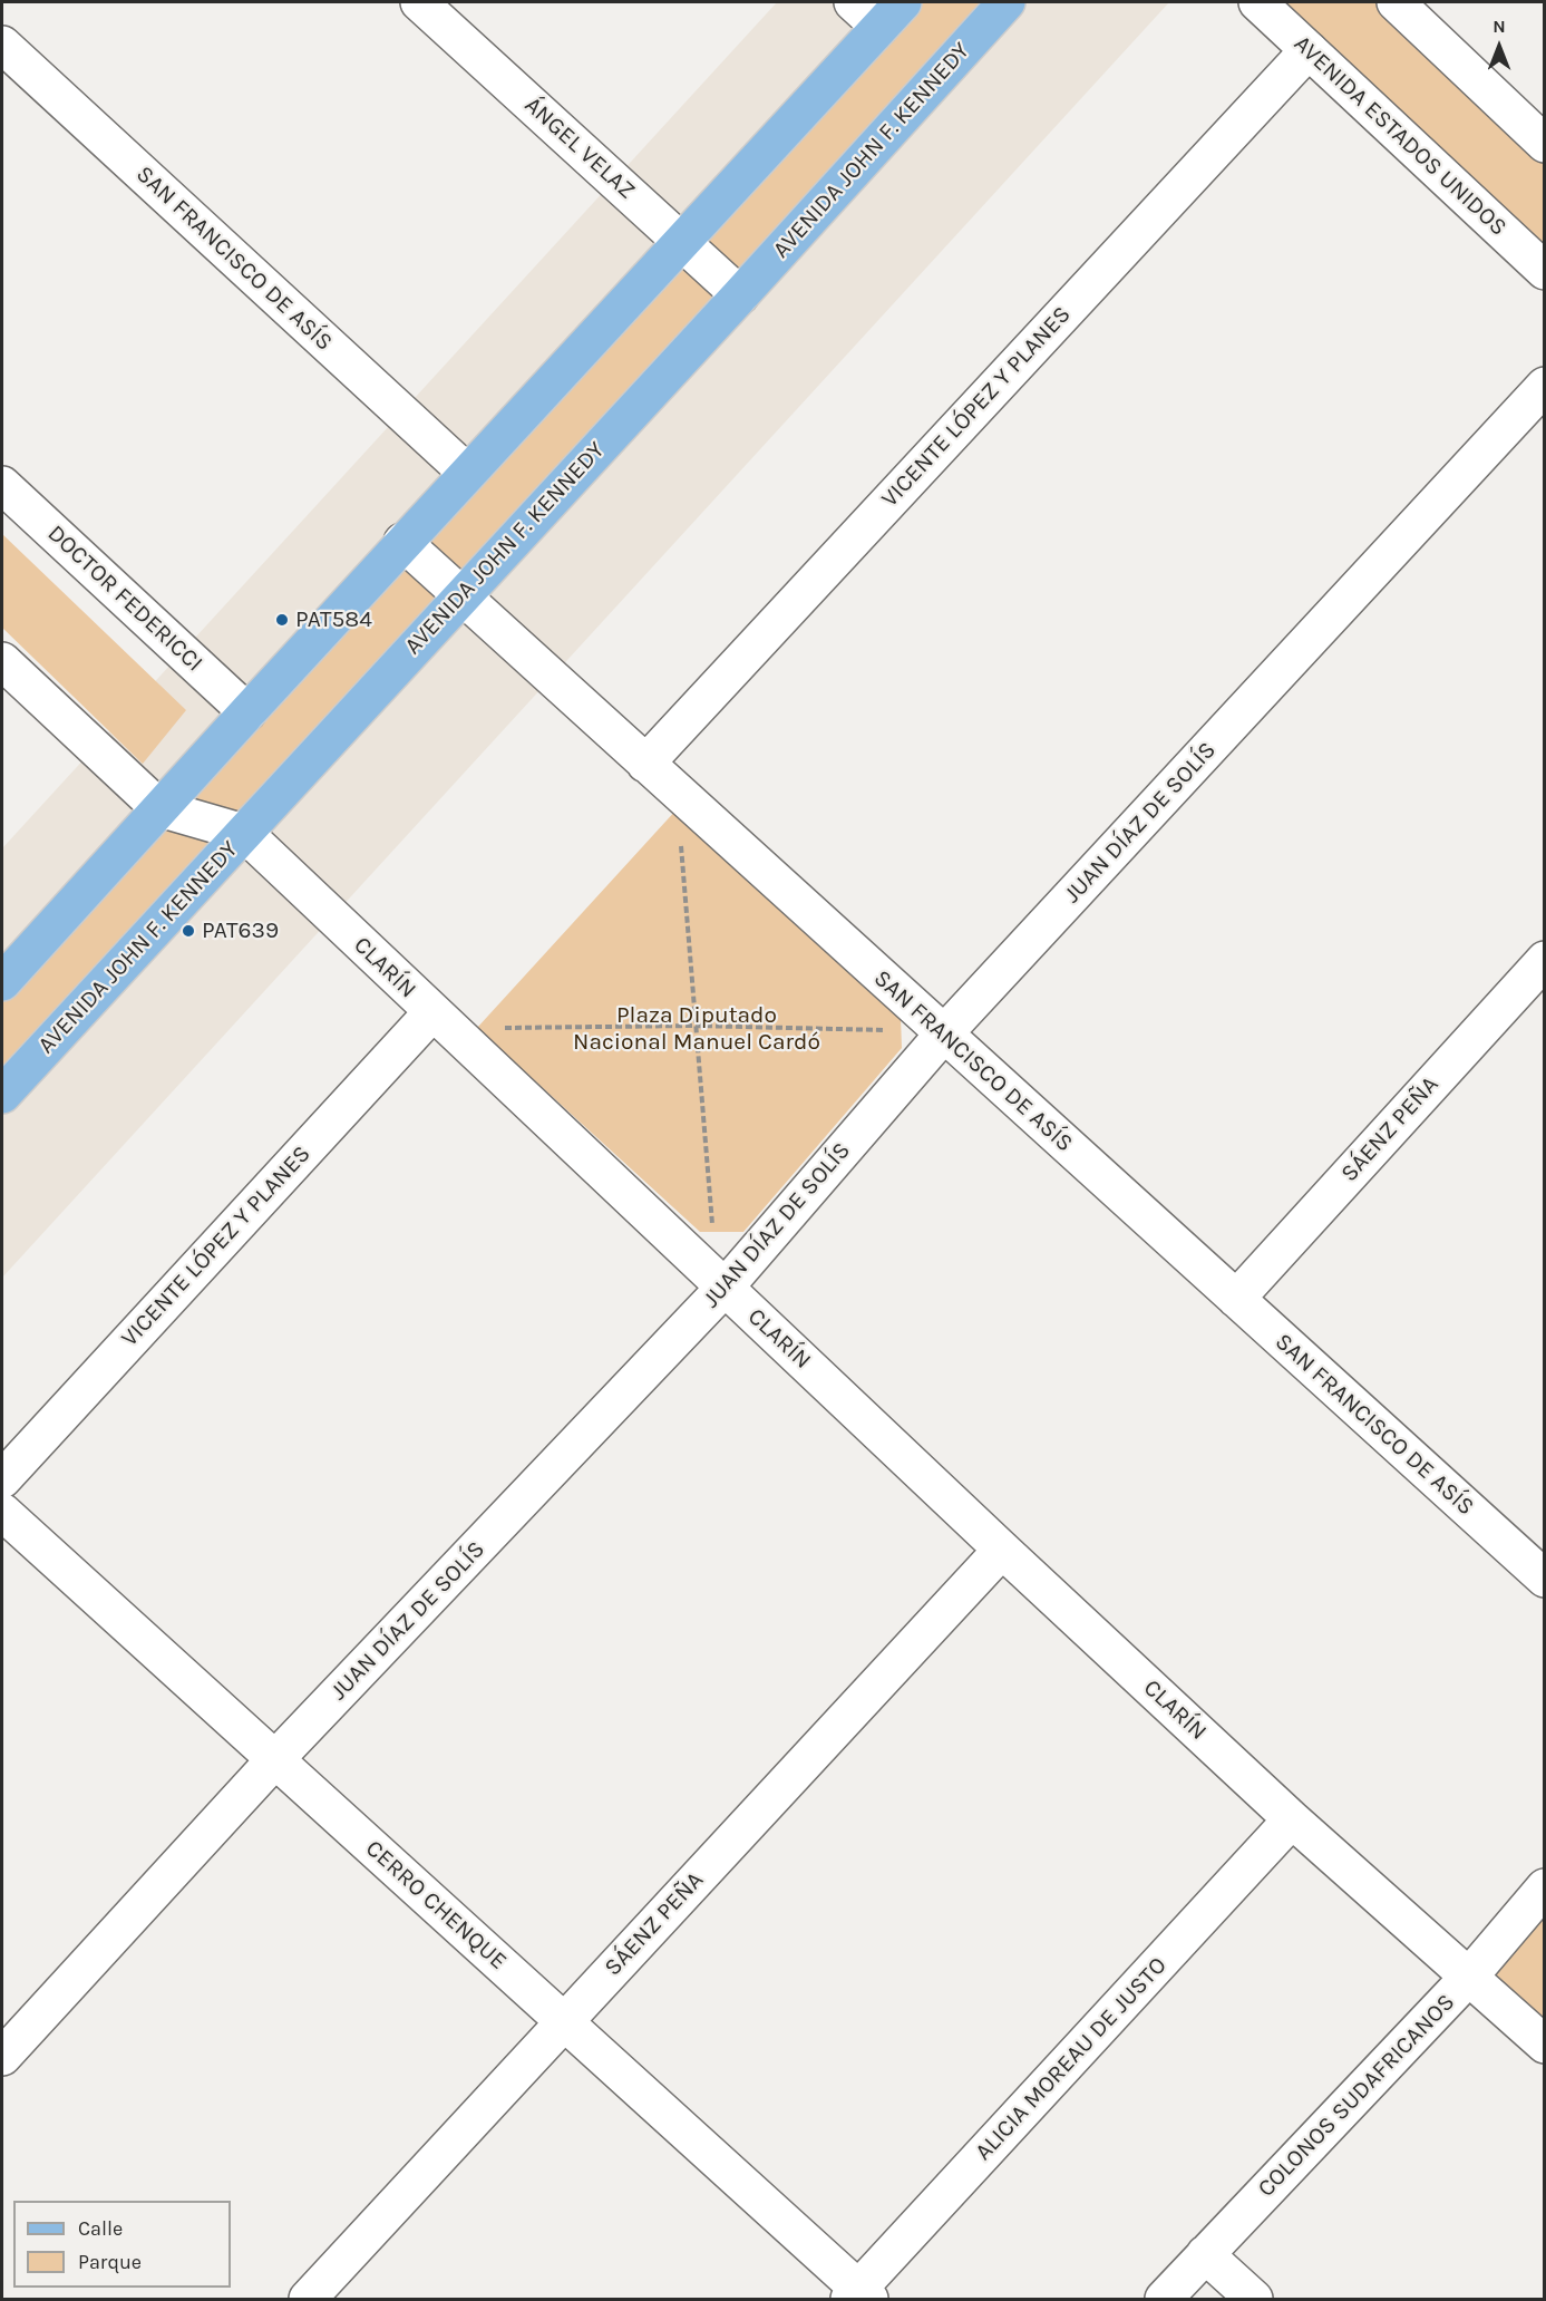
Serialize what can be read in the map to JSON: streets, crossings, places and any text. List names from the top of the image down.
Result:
{
  "streets": {
    "main road": ["AVENIDA JOHN F. KENNEDY"],
    "street": [
      "AVENIDA ESTADOS UNIDOS",
      "ÁNGEL VELAZ",
      "SAN FRANCISCO DE ASÍS",
      "VICENTE LÓPEZ Y PLANES",
      "DOCTOR FEDERICCI",
      "JUAN DÍAZ DE SOLÍS",
      "CLARÍN",
      "SÁENZ PEÑA",
      "CERRO CHENQUE",
      "ALICIA MOREAU DE JUSTO",
      "COLONOS SUDAFRICANOS"
    ]
  },
  "crossings": [
    ["AVENIDA ESTADOS UNIDOS", "VICENTE LÓPEZ Y PLANES"],
    ["ÁNGEL VELAZ", "AVENIDA JOHN F. KENNEDY"],
    ["AVENIDA JOHN F. KENNEDY", "SAN FRANCISCO DE ASÍS"],
    ["AVENIDA JOHN F. KENNEDY", "CLARÍN"],
    ["SAN FRANCISCO DE ASÍS", "VICENTE LÓPEZ Y PLANES"],
    ["SAN FRANCISCO DE ASÍS", "JUAN DÍAZ DE SOLÍS"],
    ["SAN FRANCISCO DE ASÍS", "SÁENZ PEÑA"],
    ["VICENTE LÓPEZ Y PLANES", "CLARÍN"],
    ["JUAN DÍAZ DE SOLÍS", "CLARÍN"],
    ["JUAN DÍAZ DE SOLÍS", "CERRO CHENQUE"],
    ["CLARÍN", "SÁENZ PEÑA"],
    ["CLARÍN", "ALICIA MOREAU DE JUSTO"],
    ["CLARÍN", "COLONOS SUDAFRICANOS"],
    ["SÁENZ PEÑA", "CERRO CHENQUE"],
    ["CERRO CHENQUE", "ALICIA MOREAU DE JUSTO"]
  ],
  "parks": ["Plaza Diputado Nacional Manuel Cardó"],
  "places": ["PAT584", "PAT639"],
  "legend": ["Calle", "Parque"],
  "north": "top"
}
